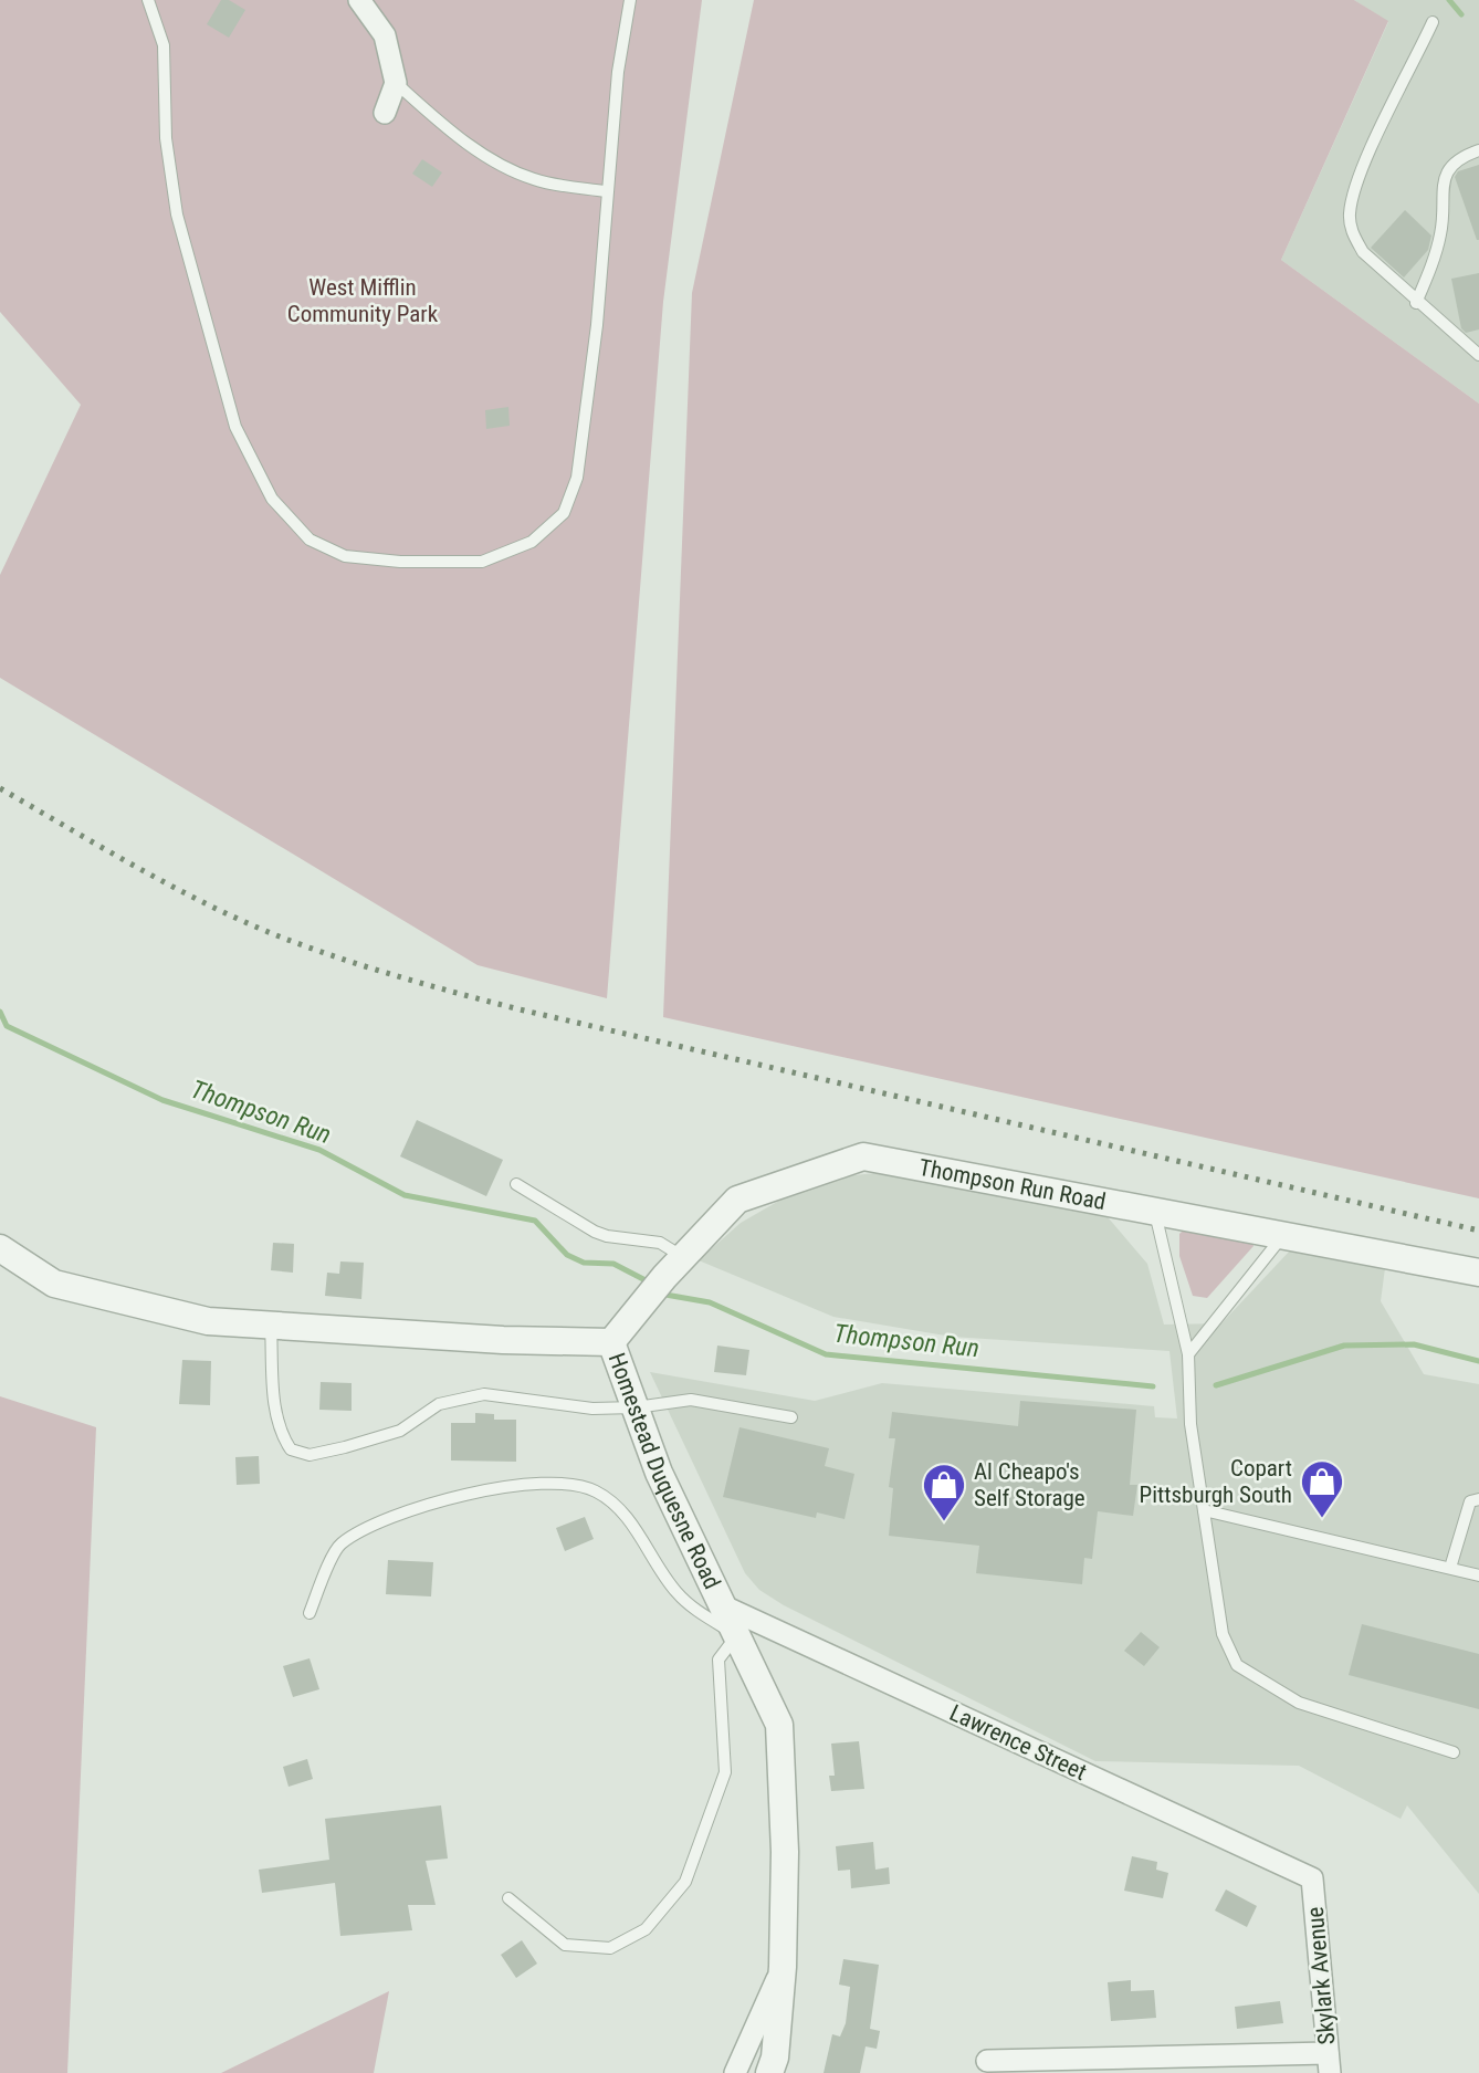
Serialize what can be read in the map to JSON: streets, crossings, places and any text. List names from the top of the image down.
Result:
{
  "streets": {
    "street": [
      "Thompson Run Road",
      "Homestead Duquesne Road",
      "Lawrence Street",
      "Skylark Avenue"
    ]
  },
  "crossings": [
    ["Thompson Run Road", "Homestead Duquesne Road"],
    ["Homestead Duquesne Road", "Lawrence Street"],
    ["Lawrence Street", "Skylark Avenue"]
  ],
  "water": ["Thompson Run"],
  "parks": ["West Mifflin Community Park"],
  "places": {
    "shop": ["Copart Pittsburgh South", "Al Cheapo's Self Storage"]
  }
}
